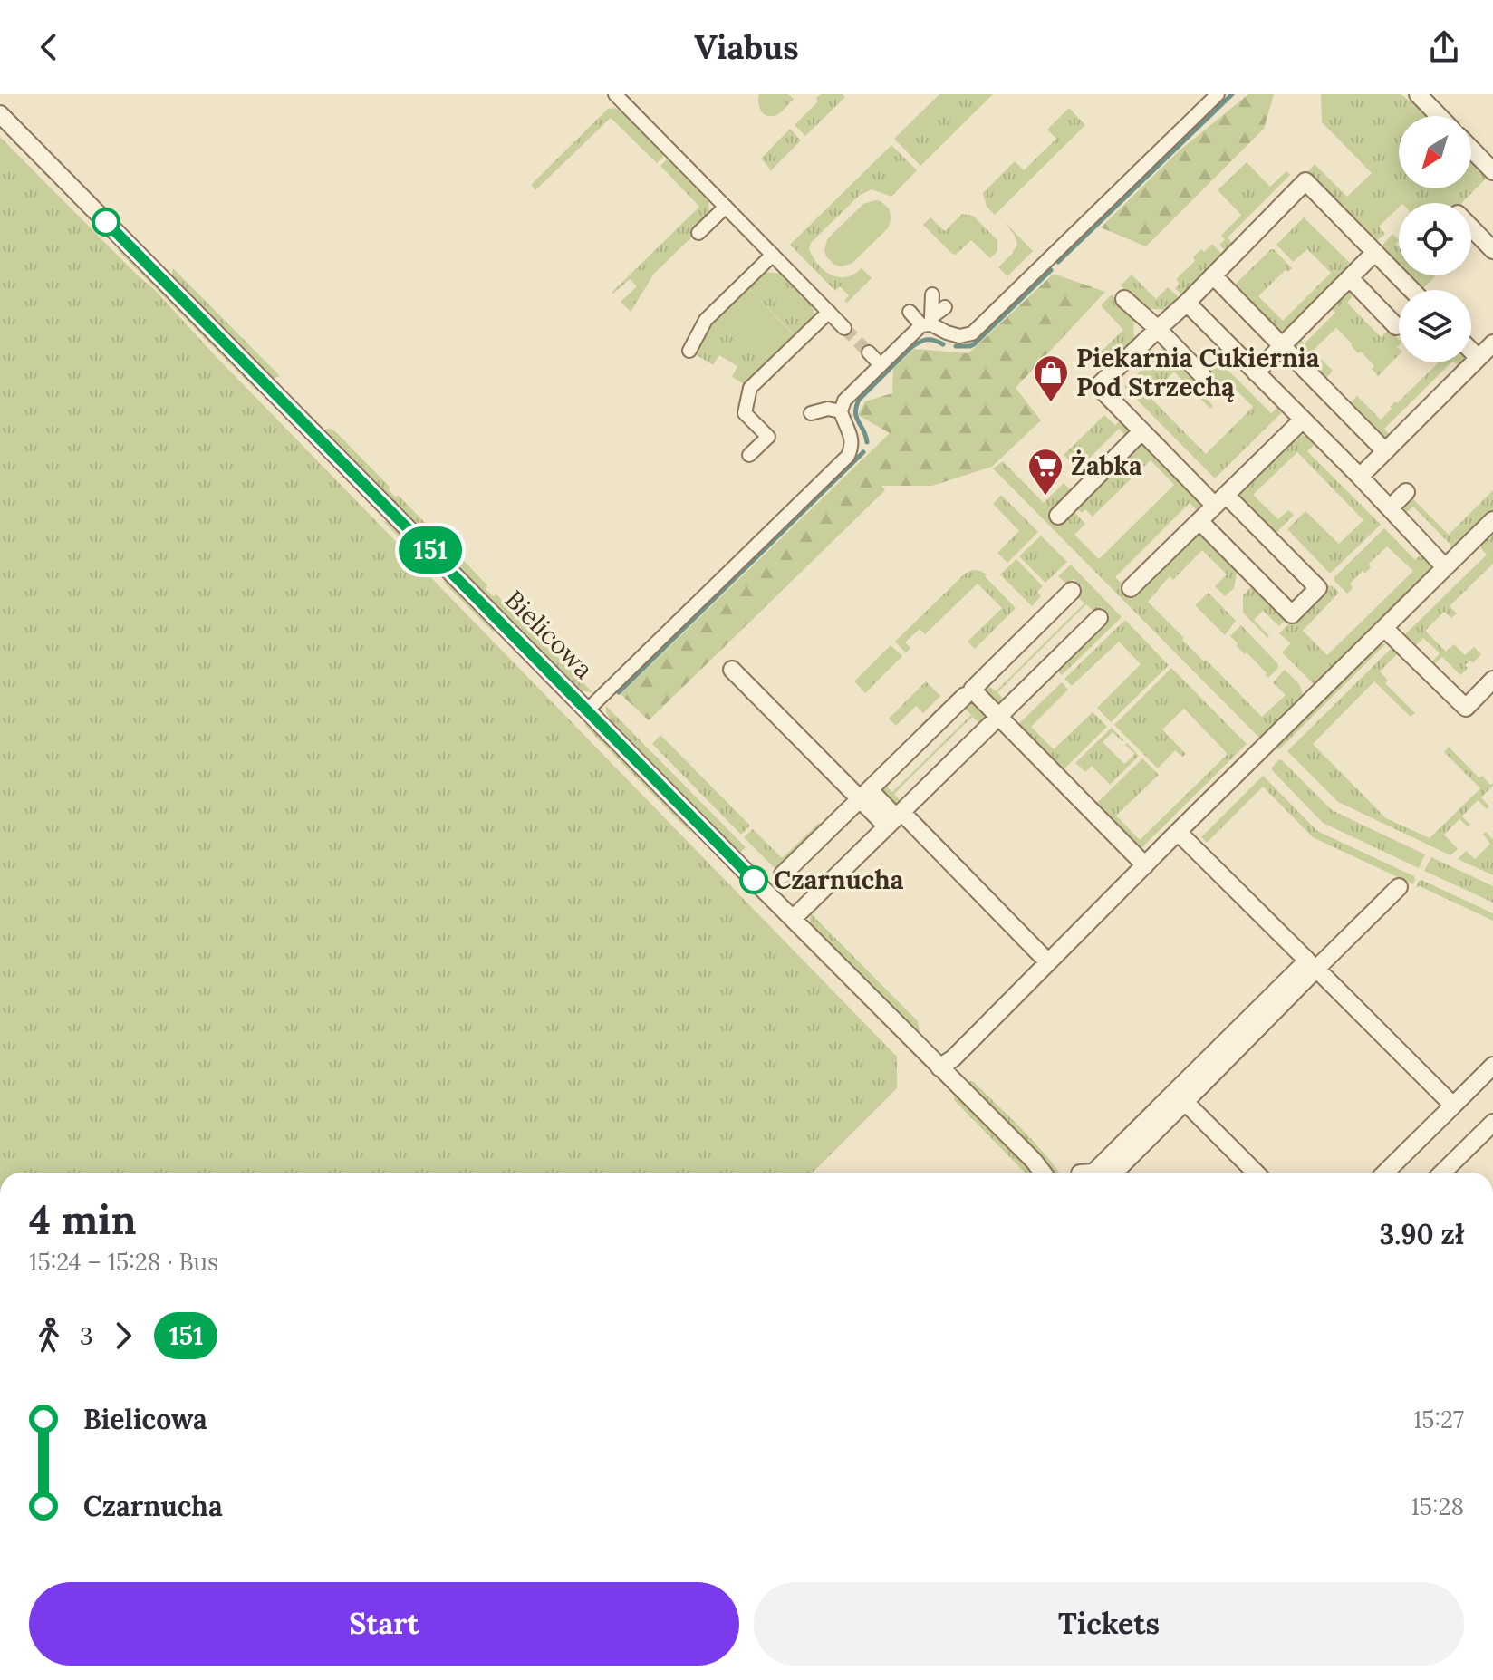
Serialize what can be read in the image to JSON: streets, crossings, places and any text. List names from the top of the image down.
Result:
{
  "streets": {
    "street": ["Bielicowa"]
  },
  "places": {
    "shop": ["Piekarnia Cukiernia Pod Strzechą"],
    "supermarket": ["Żabka"],
    "other": ["Czarnucha"]
  },
  "lines": ["bus line 151"],
  "north": "bottom left",
  "page": {
    "header": "Viabus",
    "on_map": "151",
    "heading": ["4 min", "15:24 – 15:28 · Bus", "3.90 zł"],
    "legs": ["3", "151"],
    "list": [
      {
        "name": "Bielicowa",
        "value": "15:27"
      },
      {
        "name": "Czarnucha",
        "value": "15:28"
      }
    ],
    "buttons": ["Start", "Tickets"]
  }
}
